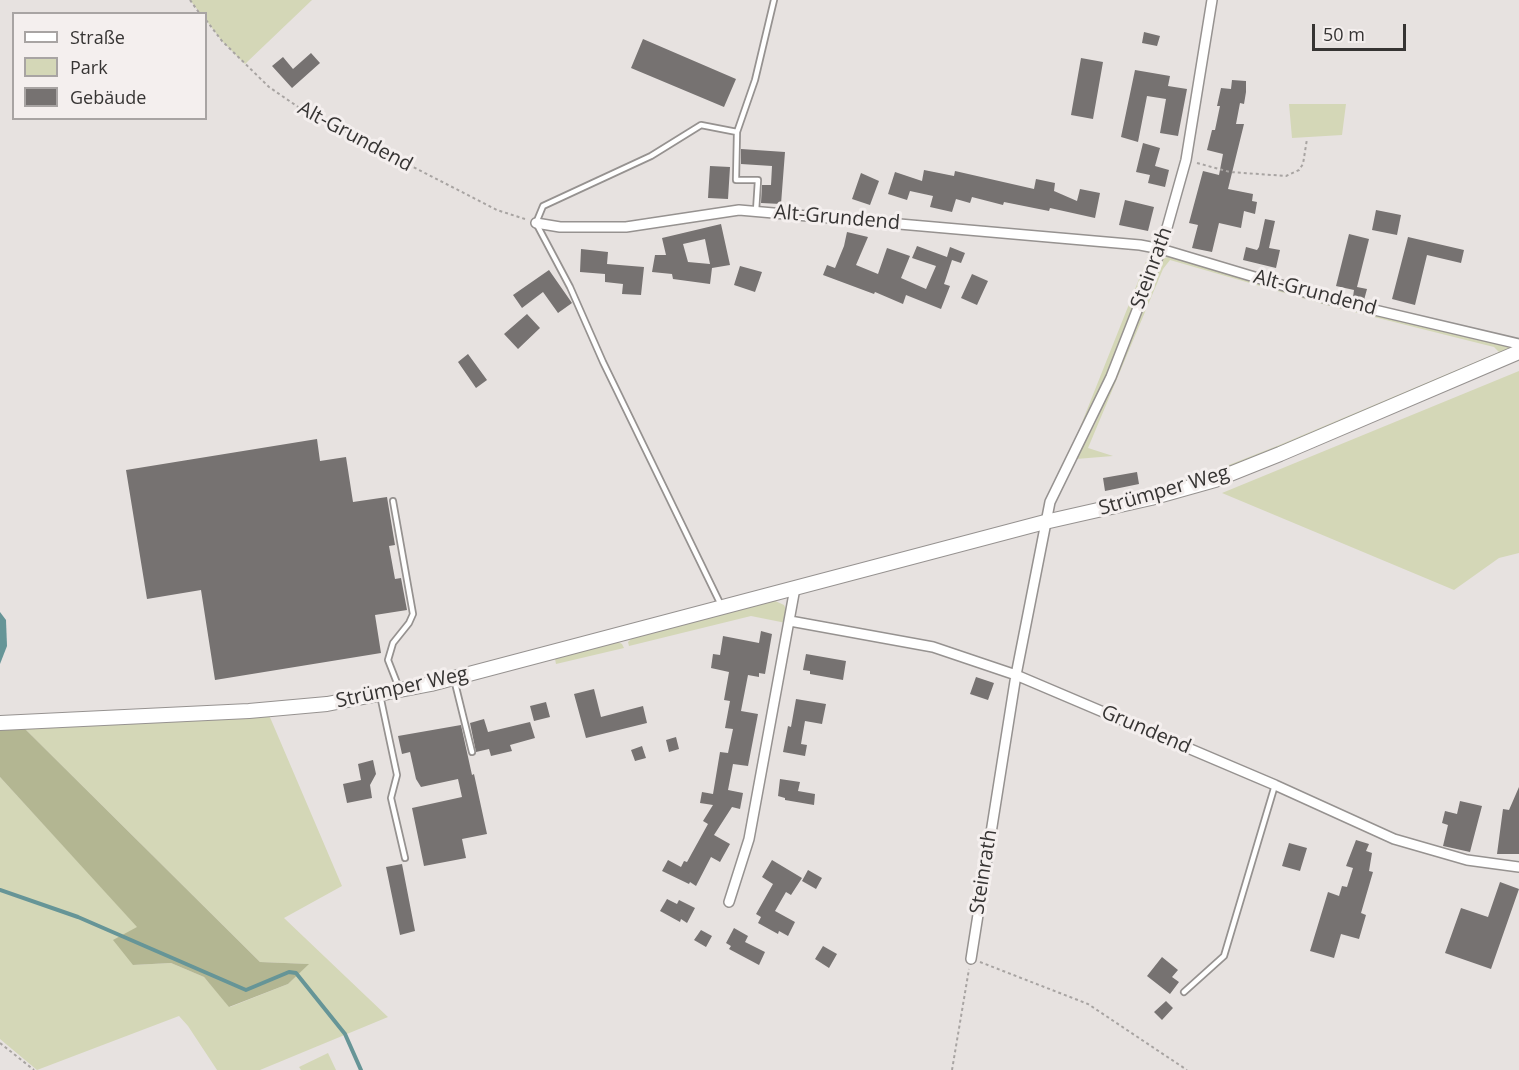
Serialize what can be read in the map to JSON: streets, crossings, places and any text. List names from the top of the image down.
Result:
{
  "streets": {
    "street": [
      "Alt-Grundend",
      "Steinrath",
      "Strümper Weg",
      "Grundend"
    ]
  },
  "crossings": [
    ["Alt-Grundend", "Steinrath"],
    ["Steinrath", "Strümper Weg"],
    ["Steinrath", "Grundend"]
  ],
  "legend": ["Straße", "Park", "Gebäude"],
  "scale_bar": "50 m"
}
